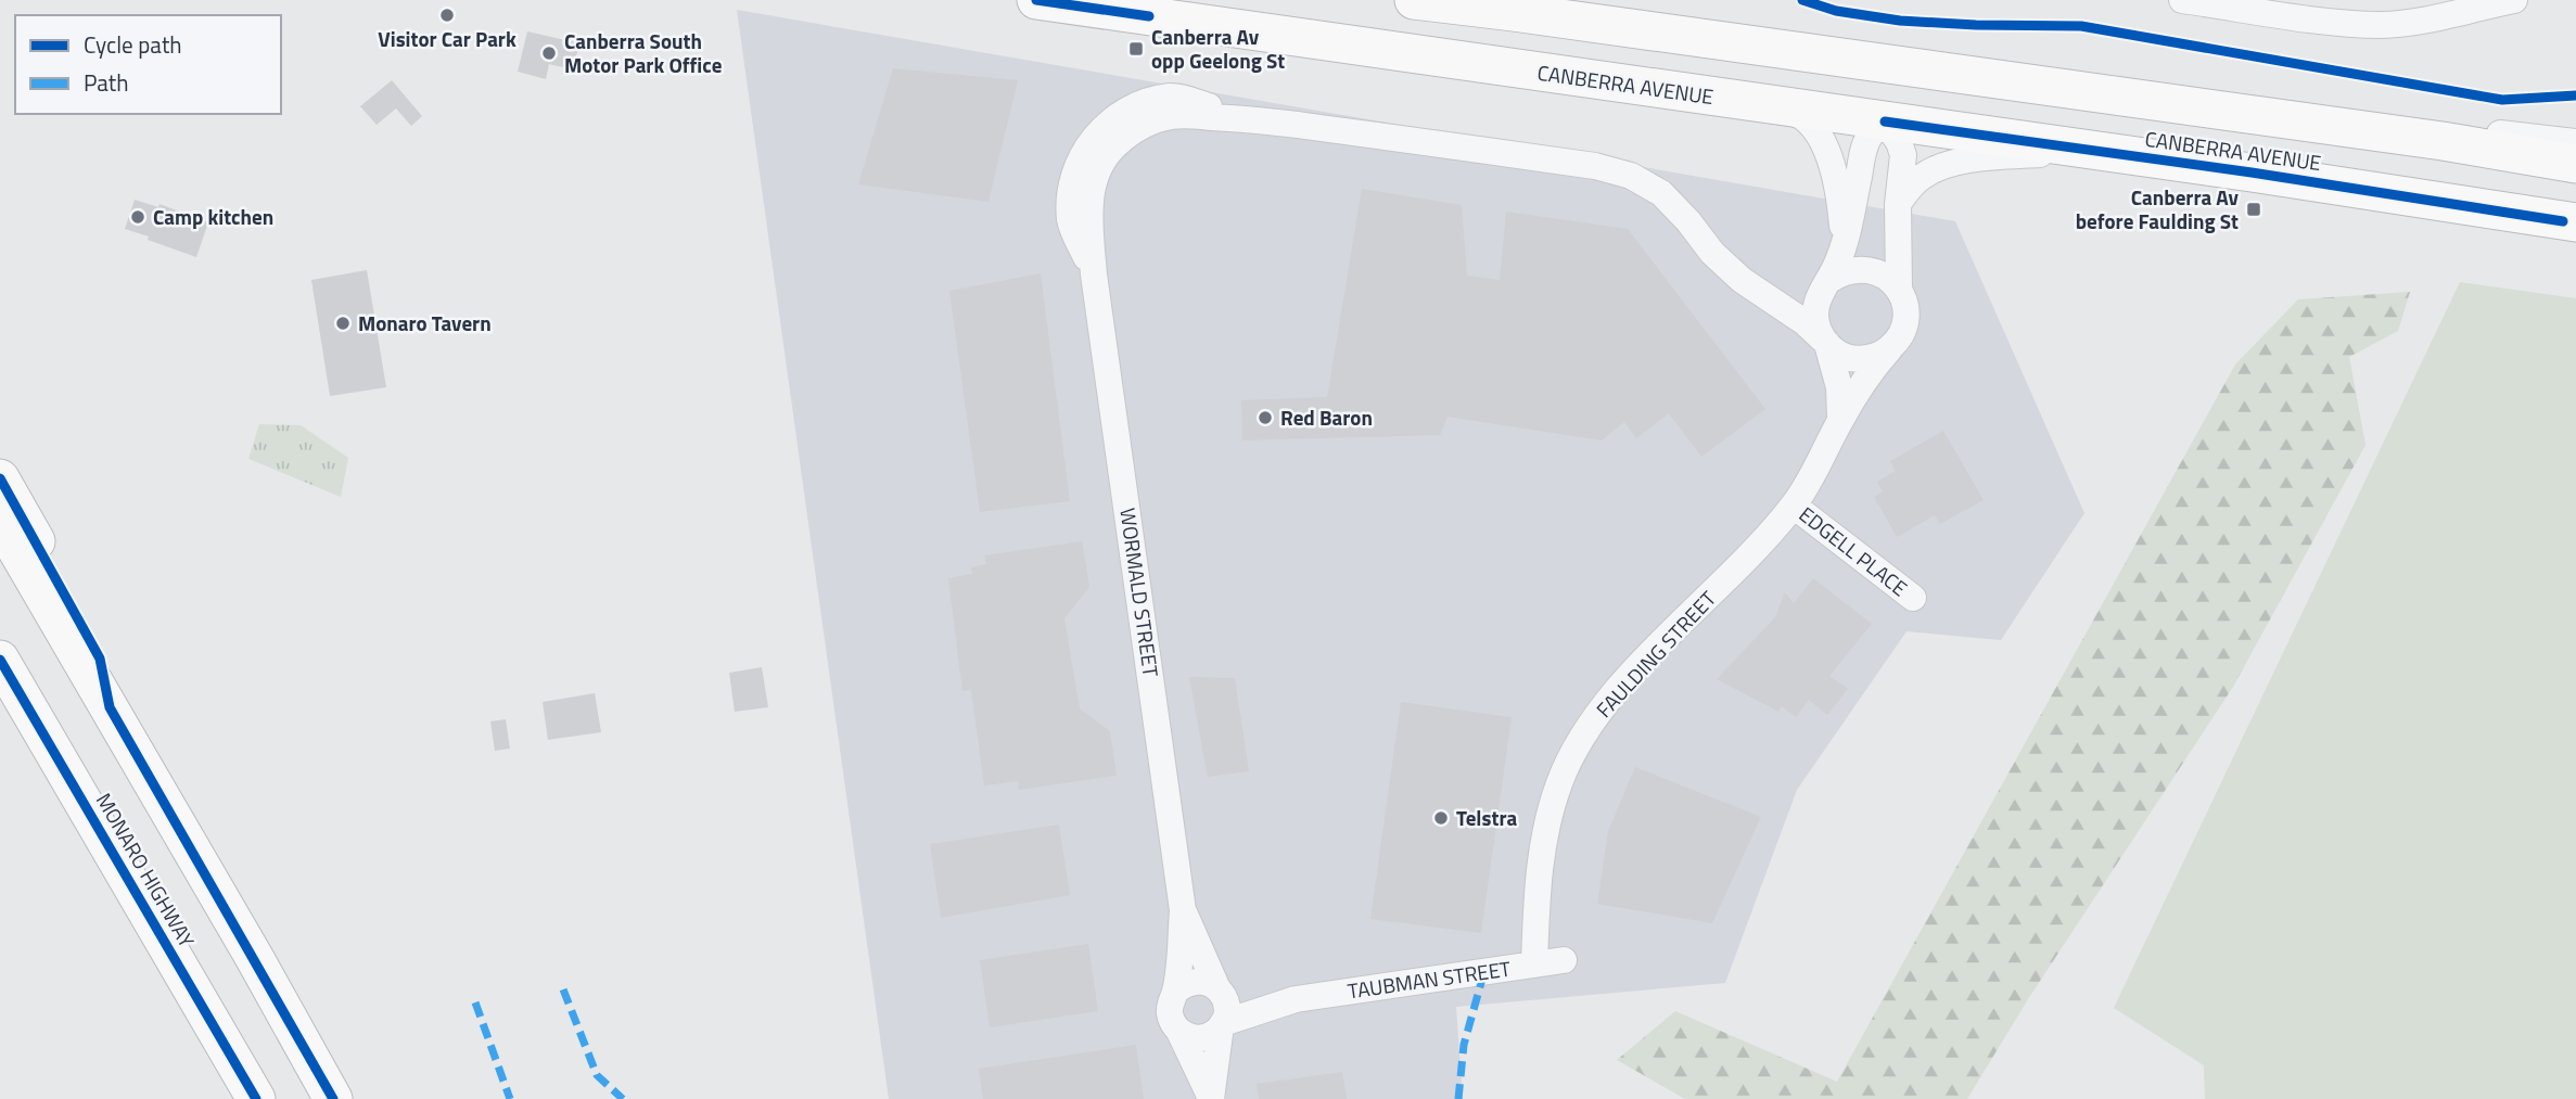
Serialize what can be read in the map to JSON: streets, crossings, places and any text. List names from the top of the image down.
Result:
{
  "streets": {
    "highway": ["CANBERRA AVENUE", "MONARO HIGHWAY"],
    "street": [
      "EDGELL PLACE",
      "WORMALD STREET",
      "FAULDING STREET",
      "TAUBMAN STREET"
    ]
  },
  "crossings": [
    ["EDGELL PLACE", "FAULDING STREET"],
    ["WORMALD STREET", "FAULDING STREET"],
    ["WORMALD STREET", "TAUBMAN STREET"],
    ["FAULDING STREET", "TAUBMAN STREET"]
  ],
  "places": {
    "other": [
      "Visitor Car Park",
      "Canberra South Motor Park Office",
      "Camp kitchen",
      "Monaro Tavern",
      "Red Baron",
      "Telstra"
    ],
    "transit": ["Canberra Av opp Geelong St", "Canberra Av before Faulding St"]
  },
  "legend": ["Cycle path", "Path"]
}
